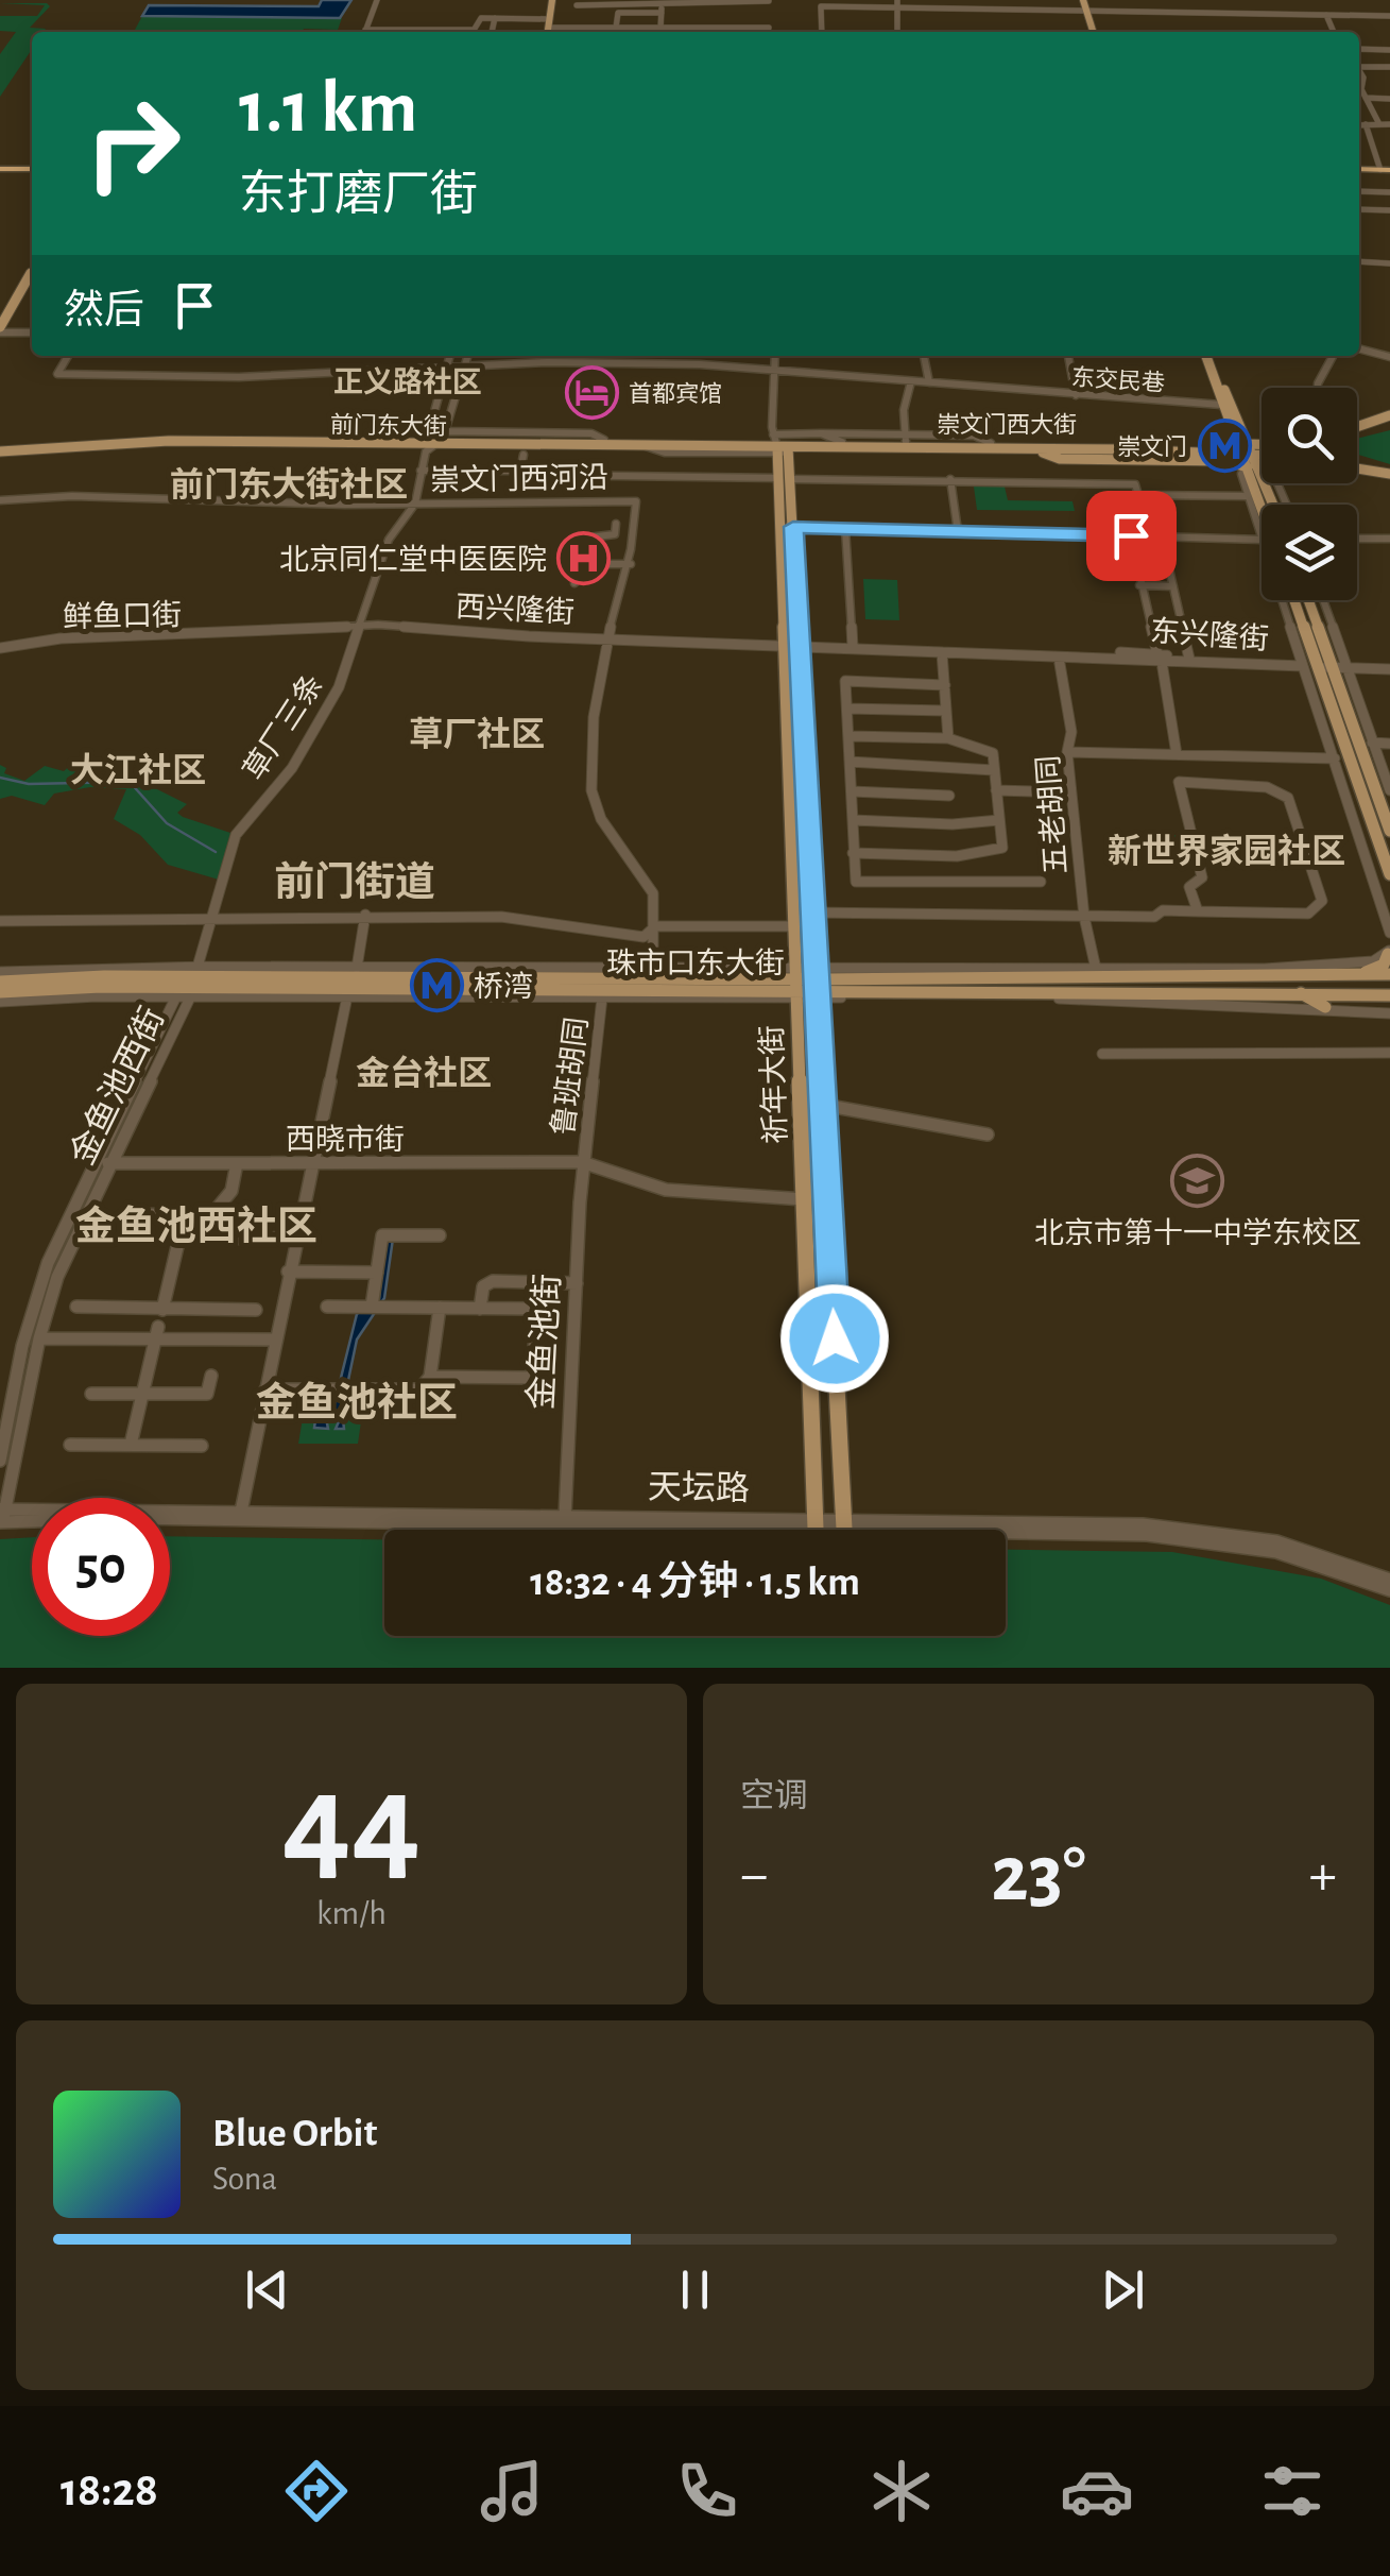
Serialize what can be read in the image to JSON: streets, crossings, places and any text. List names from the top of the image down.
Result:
{
  "streets": {
    "main road": [
      "崇文门西大街",
      "前门东大街",
      "珠市口东大街",
      "祈年大街"
    ],
    "street": [
      "东交民巷",
      "崇文门西河沿",
      "西兴隆街",
      "鲜鱼口街",
      "东兴隆街",
      "草厂三条",
      "五老胡同",
      "鲁班胡同",
      "金鱼池西街",
      "西晓市街",
      "金鱼池街",
      "天坛路"
    ]
  },
  "crossings": [
    ["崇文门西大街", "前门东大街"],
    ["崇文门西大街", "祈年大街"],
    ["前门东大街", "祈年大街"],
    ["崇文门西河沿", "草厂三条"],
    ["西兴隆街", "鲜鱼口街"],
    ["西兴隆街", "东兴隆街"],
    ["西兴隆街", "草厂三条"],
    ["西兴隆街", "祈年大街"],
    ["东兴隆街", "五老胡同"],
    ["东兴隆街", "祈年大街"],
    ["草厂三条", "珠市口东大街"],
    ["五老胡同", "珠市口东大街"],
    ["珠市口东大街", "鲁班胡同"],
    ["珠市口东大街", "祈年大街"],
    ["珠市口东大街", "金鱼池西街"],
    ["鲁班胡同", "西晓市街"],
    ["鲁班胡同", "金鱼池街"],
    ["祈年大街", "天坛路"],
    ["金鱼池西街", "西晓市街"],
    ["金鱼池西街", "天坛路"],
    ["西晓市街", "金鱼池街"],
    ["金鱼池街", "天坛路"]
  ],
  "districts": [
    "正义路社区",
    "前门东大街社区",
    "草厂社区",
    "大江社区",
    "新世界家园社区",
    "前门街道",
    "金台社区",
    "金鱼池西社区",
    "金鱼池社区"
  ],
  "places": {
    "hotel": ["首都宾馆"],
    "metro station": ["崇文门", "桥湾"],
    "hospital": ["北京同仁堂中医医院"],
    "school or university": ["北京市第十一中学东校区"]
  },
  "page": {
    "turn": ["1.1 km", "东打磨厂街"],
    "then": "然后",
    "limit": "50",
    "trip": "18:32 · 4 分钟 · 1.5 km",
    "tile": [
      ["44", "km/h"],
      "空调"
    ],
    "heat": ["−", "23°", "+"],
    "song": ["Blue Orbit", "Sona"],
    "tabs": "18:28"
  }
}
